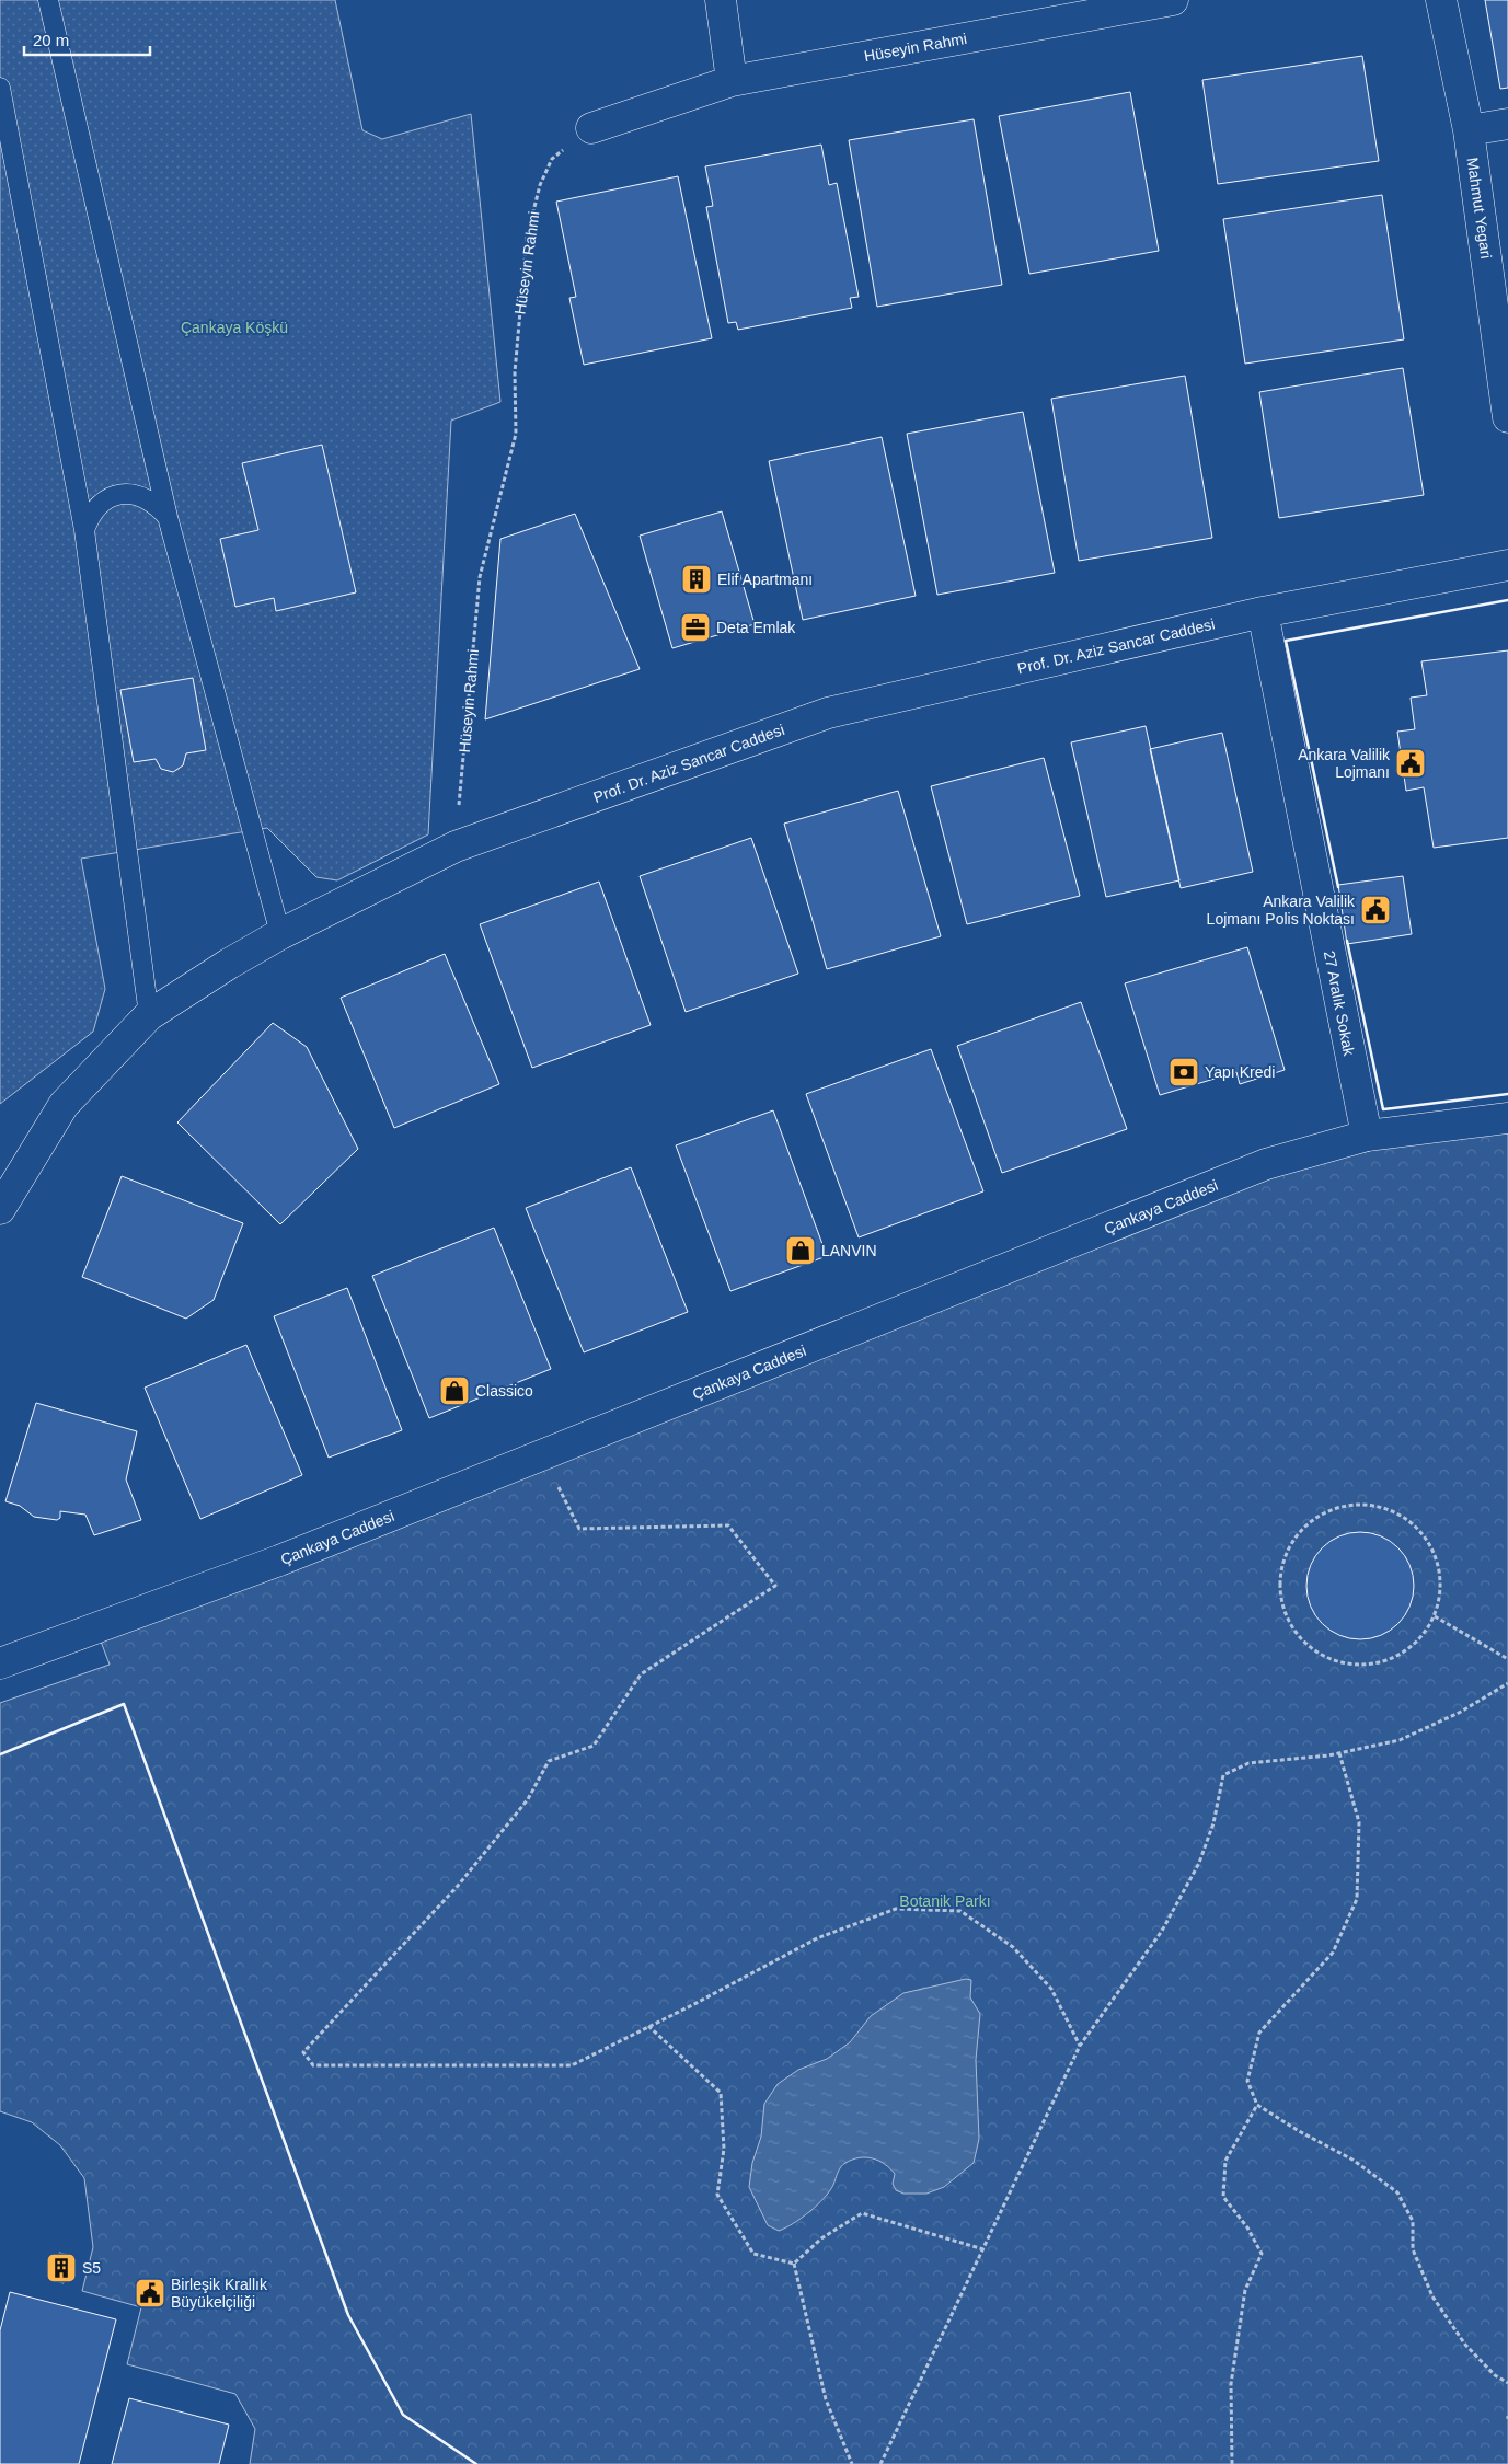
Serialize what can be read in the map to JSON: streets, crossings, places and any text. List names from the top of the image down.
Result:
{
  "streets": {
    "street": [
      "Hüseyin Rahmi",
      "Mahmut Yegari",
      "Prof. Dr. Aziz Sancar Caddesi",
      "27 Aralık Sokak",
      "Çankaya Caddesi"
    ]
  },
  "crossings": [
    ["Hüseyin Rahmi", "Prof. Dr. Aziz Sancar Caddesi"],
    ["Prof. Dr. Aziz Sancar Caddesi", "27 Aralık Sokak"],
    ["27 Aralık Sokak", "Çankaya Caddesi"]
  ],
  "parks": ["Çankaya Köşkü", "Botanik Parkı"],
  "places": {
    "building": ["Elif Apartmanı", "S5"],
    "office": ["Deta Emlak"],
    "public building": ["Ankara Valilik Lojmanı", "Ankara Valilik Lojmanı Polis Noktası", "Birleşik Krallık Büyükelçiliği"],
    "bank": ["Yapı Kredi"],
    "shop": ["LANVIN", "Classico"]
  },
  "scale_bar": "20 m"
}
